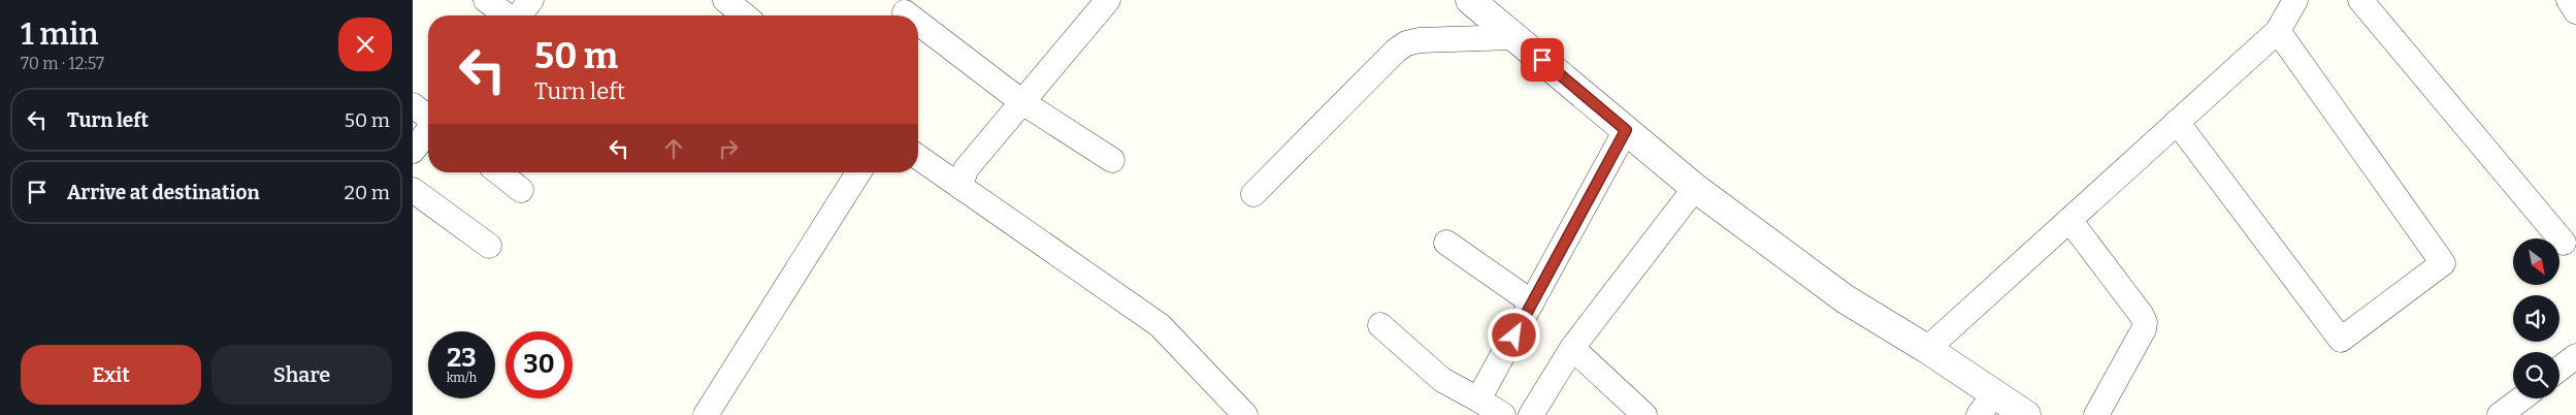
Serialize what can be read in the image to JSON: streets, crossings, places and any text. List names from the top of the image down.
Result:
{
  "north": "bottom right",
  "page": {
    "heading": ["1 min", "70 m · 12:57"],
    "turn": ["50 m", "Turn left"],
    "list": [
      {
        "name": "Turn left",
        "value": "50 m"
      },
      {
        "name": "Arrive at destination",
        "value": "20 m"
      }
    ],
    "speed": "23 km/h",
    "limit": "30",
    "buttons": ["Exit", "Share"]
  }
}
